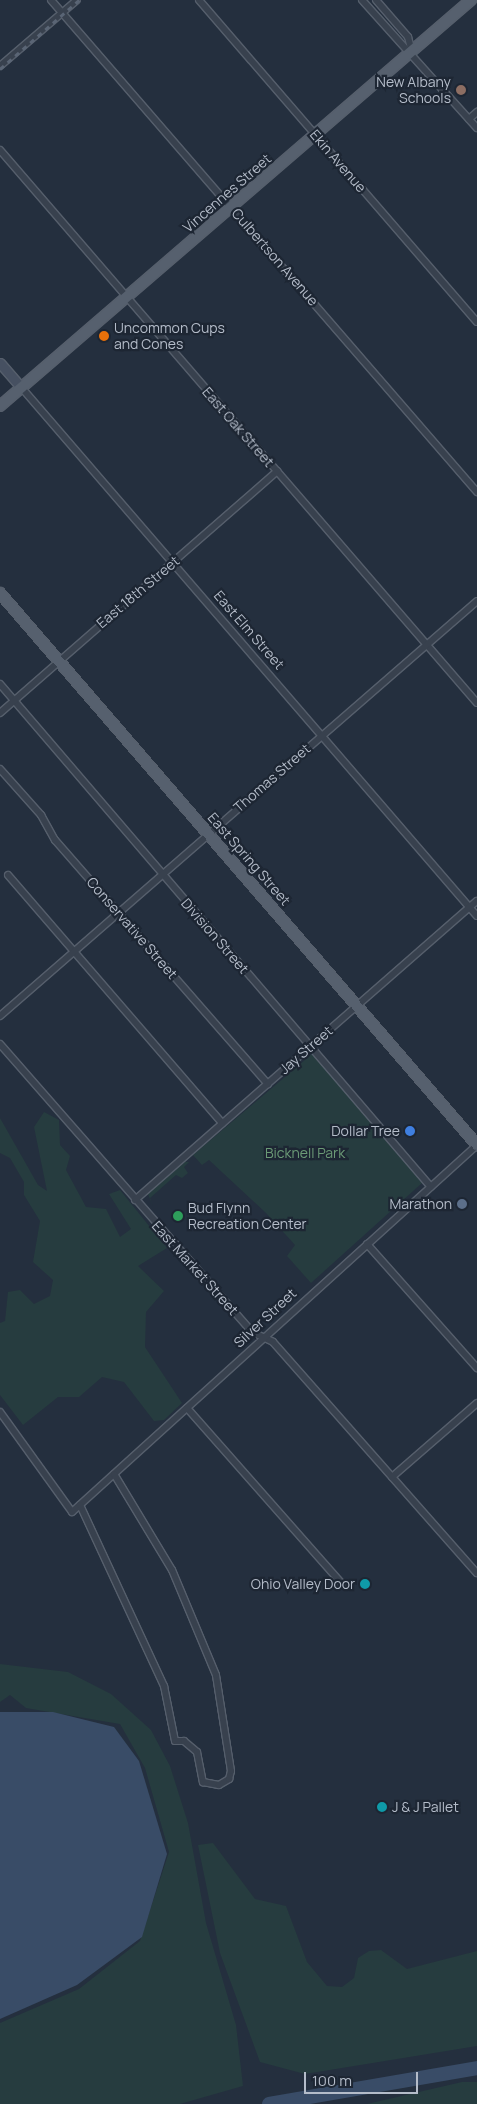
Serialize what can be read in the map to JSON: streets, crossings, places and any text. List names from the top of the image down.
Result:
{
  "streets": {
    "main road": ["Vincennes Street", "East Elm Street", "East Spring Street"],
    "street": [
      "Ekin Avenue",
      "Culbertson Avenue",
      "East Oak Street",
      "East 18th Street",
      "Thomas Street",
      "Conservative Street",
      "Division Street",
      "Jay Street",
      "East Market Street",
      "Silver Street"
    ]
  },
  "crossings": [
    ["Ekin Avenue", "Vincennes Street"],
    ["Vincennes Street", "Culbertson Avenue"],
    ["Vincennes Street", "East Oak Street"],
    ["Vincennes Street", "East Elm Street"],
    ["East Oak Street", "East 18th Street"],
    ["East Oak Street", "Thomas Street"],
    ["East 18th Street", "East Elm Street"],
    ["East 18th Street", "East Spring Street"],
    ["East 18th Street", "Division Street"],
    ["East Elm Street", "Thomas Street"],
    ["East Elm Street", "Jay Street"],
    ["Thomas Street", "East Spring Street"],
    ["Thomas Street", "Conservative Street"],
    ["Thomas Street", "Division Street"],
    ["East Spring Street", "Jay Street"],
    ["East Spring Street", "Silver Street"],
    ["Conservative Street", "Jay Street"],
    ["Division Street", "Jay Street"],
    ["Division Street", "Silver Street"],
    ["Jay Street", "East Market Street"],
    ["East Market Street", "Silver Street"]
  ],
  "parks": ["Bicknell Park"],
  "places": [
    "New Albany Schools",
    "Uncommon Cups and Cones",
    "Dollar Tree",
    "Marathon",
    "Bud Flynn Recreation Center",
    "Ohio Valley Door",
    "J & J Pallet"
  ],
  "scale_bar": "100 m"
}
